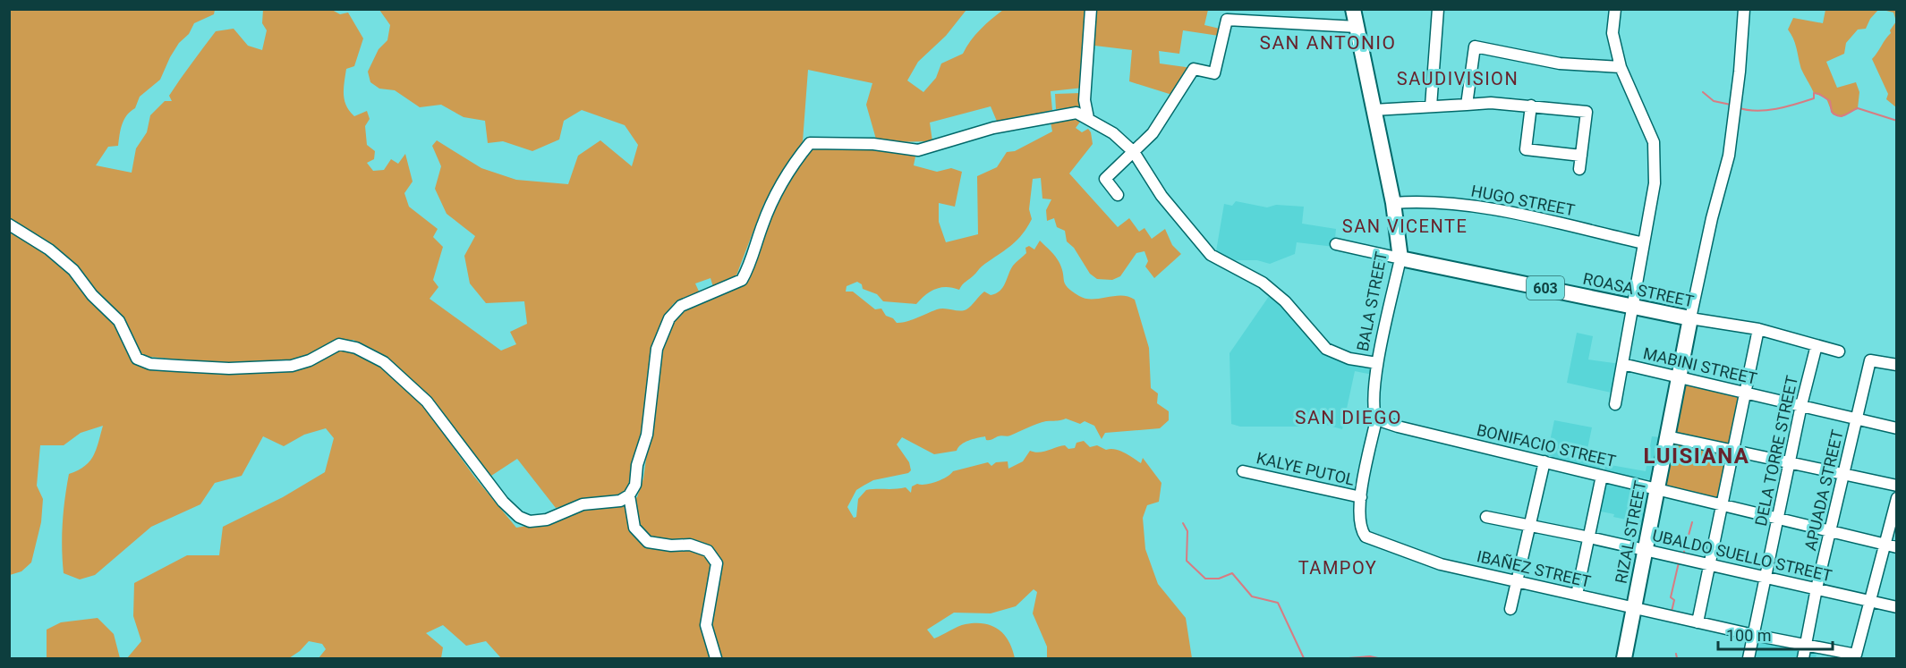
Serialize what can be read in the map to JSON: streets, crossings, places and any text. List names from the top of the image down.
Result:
{
  "streets": {
    "main road": [
      "603",
      "ROASA STREET",
      "BALA STREET",
      "RIZAL STREET"
    ],
    "street": [
      "HUGO STREET",
      "MABINI STREET",
      "BONIFACIO STREET",
      "DELA TORRE STREET",
      "KALYE PUTOL",
      "APUADA STREET",
      "UBALDO SUELLO STREET",
      "IBAÑEZ STREET"
    ]
  },
  "crossings": [
    ["HUGO STREET", "BALA STREET"],
    ["ROASA STREET", "BALA STREET"],
    ["ROASA STREET", "DELA TORRE STREET"],
    ["ROASA STREET", "RIZAL STREET"],
    ["BALA STREET", "BONIFACIO STREET"],
    ["BALA STREET", "KALYE PUTOL"],
    ["BALA STREET", "IBAÑEZ STREET"],
    ["MABINI STREET", "DELA TORRE STREET"],
    ["MABINI STREET", "APUADA STREET"],
    ["MABINI STREET", "RIZAL STREET"],
    ["BONIFACIO STREET", "DELA TORRE STREET"],
    ["BONIFACIO STREET", "APUADA STREET"],
    ["BONIFACIO STREET", "RIZAL STREET"],
    ["DELA TORRE STREET", "UBALDO SUELLO STREET"],
    ["DELA TORRE STREET", "IBAÑEZ STREET"],
    ["APUADA STREET", "UBALDO SUELLO STREET"],
    ["APUADA STREET", "IBAÑEZ STREET"],
    ["RIZAL STREET", "UBALDO SUELLO STREET"],
    ["RIZAL STREET", "IBAÑEZ STREET"],
    ["UBALDO SUELLO STREET", "IBAÑEZ STREET"]
  ],
  "districts": [
    "SAN ANTONIO",
    "SAUDIVISION",
    "SAN VICENTE",
    "SAN DIEGO",
    "LUISIANA",
    "TAMPOY"
  ],
  "scale_bar": "100 m"
}
